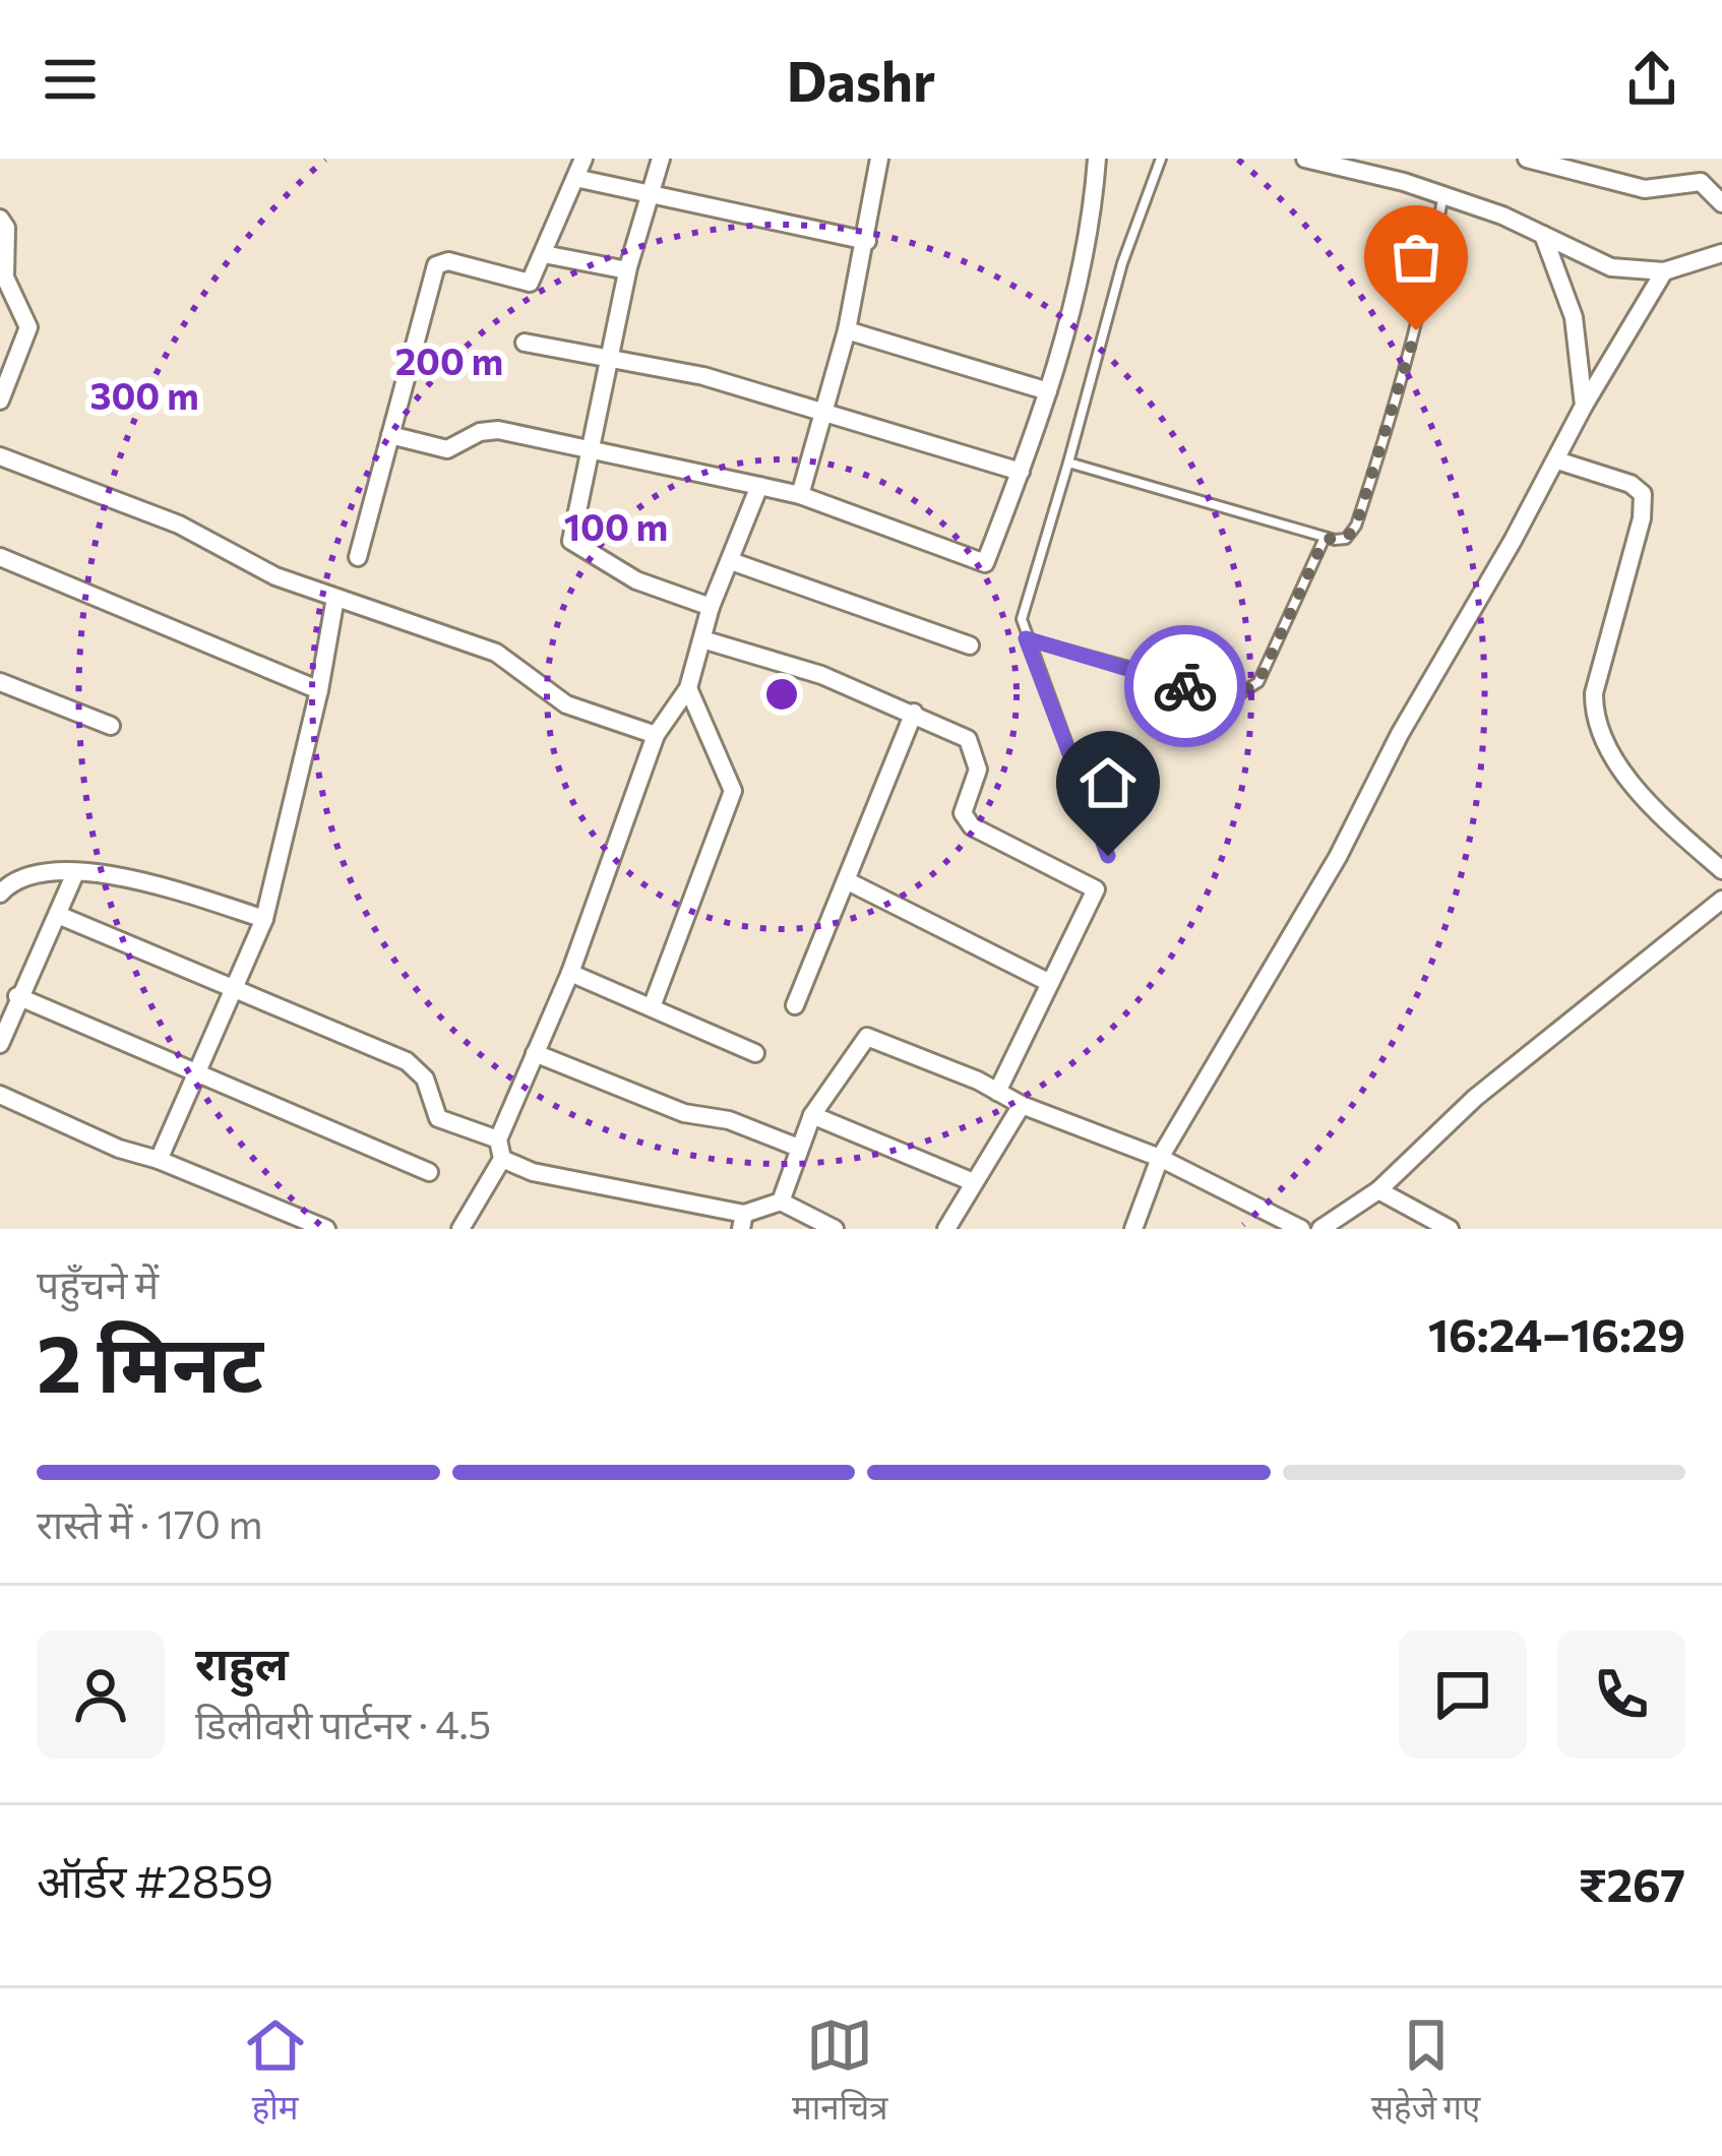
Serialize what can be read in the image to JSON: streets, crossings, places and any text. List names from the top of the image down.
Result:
{
  "page": {
    "header": "Dashr",
    "heading": ["2 मिनट", "पहुँचने में", "16:24–16:29"],
    "panel": [
      "राहुल",
      "डिलीवरी पार्टनर · 4.5",
      "ऑर्डर #2859",
      "₹267"
    ],
    "bar": "रास्ते में · 170 m",
    "tabs": ["होम", "मानचित्र", "सहेजे गए"]
  },
  "rings": ["200 m", "300 m", "100 m"]
}
